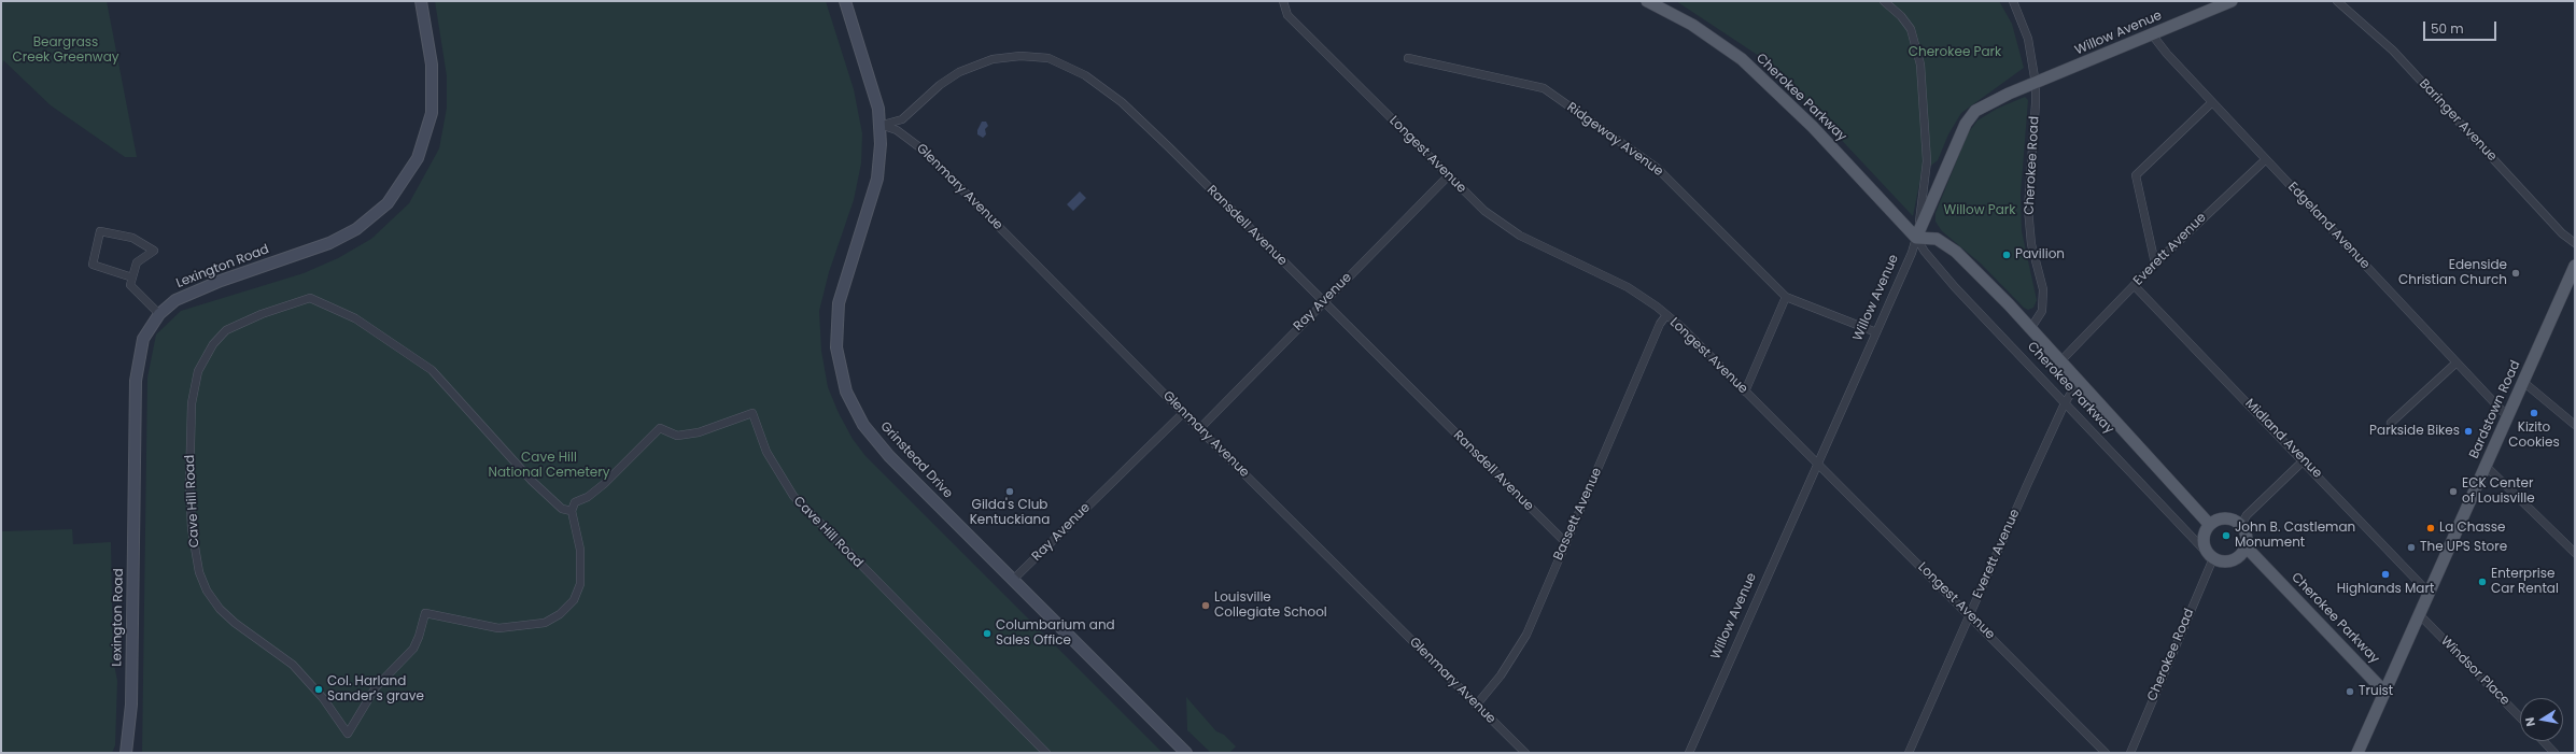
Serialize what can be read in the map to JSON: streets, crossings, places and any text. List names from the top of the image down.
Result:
{
  "streets": {
    "main road": [
      "Willow Avenue",
      "Cherokee Parkway",
      "Lexington Road",
      "Bardstown Road",
      "Grinstead Drive"
    ],
    "street": [
      "Baringer Avenue",
      "Ridgeway Avenue",
      "Longest Avenue",
      "Cherokee Road",
      "Glenmary Avenue",
      "Ransdell Avenue",
      "Edgeland Avenue",
      "Everett Avenue",
      "Ray Avenue",
      "Midland Avenue",
      "Cave Hill Road",
      "Bassett Avenue",
      "Windsor Place"
    ]
  },
  "crossings": [
    ["Willow Avenue", "Cherokee Parkway"],
    ["Willow Avenue", "Ridgeway Avenue"],
    ["Willow Avenue", "Longest Avenue"],
    ["Willow Avenue", "Cherokee Road"],
    ["Willow Avenue", "Edgeland Avenue"],
    ["Cherokee Parkway", "Cherokee Road"],
    ["Cherokee Parkway", "Everett Avenue"],
    ["Cherokee Parkway", "Bardstown Road"],
    ["Longest Avenue", "Everett Avenue"],
    ["Longest Avenue", "Ray Avenue"],
    ["Longest Avenue", "Bassett Avenue"],
    ["Glenmary Avenue", "Ransdell Avenue"],
    ["Glenmary Avenue", "Ray Avenue"],
    ["Glenmary Avenue", "Grinstead Drive"],
    ["Glenmary Avenue", "Bassett Avenue"],
    ["Ransdell Avenue", "Ray Avenue"],
    ["Ransdell Avenue", "Grinstead Drive"],
    ["Ransdell Avenue", "Bassett Avenue"],
    ["Edgeland Avenue", "Everett Avenue"],
    ["Edgeland Avenue", "Bardstown Road"],
    ["Everett Avenue", "Midland Avenue"],
    ["Ray Avenue", "Grinstead Drive"],
    ["Bardstown Road", "Midland Avenue"],
    ["Bardstown Road", "Windsor Place"]
  ],
  "parks": [
    "Beargrass Creek Greenway",
    "Cherokee Park",
    "Willow Park",
    "Cave Hill National Cemetery"
  ],
  "places": [
    "Pavilion",
    "Edenside Christian Church",
    "Kizito Cookies",
    "Parkside Bikes",
    "Gilda's Club Kentuckiana",
    "ECK Center of Louisville",
    "La Chasse",
    "John B. Castleman Monument",
    "The UPS Store",
    "Highlands Mart",
    "Enterprise Car Rental",
    "Louisville Collegiate School",
    "Columbarium and Sales Office",
    "Col. Harland Sander’s grave",
    "Truist"
  ],
  "scale_bar": "50 m",
  "north": "left"
}
